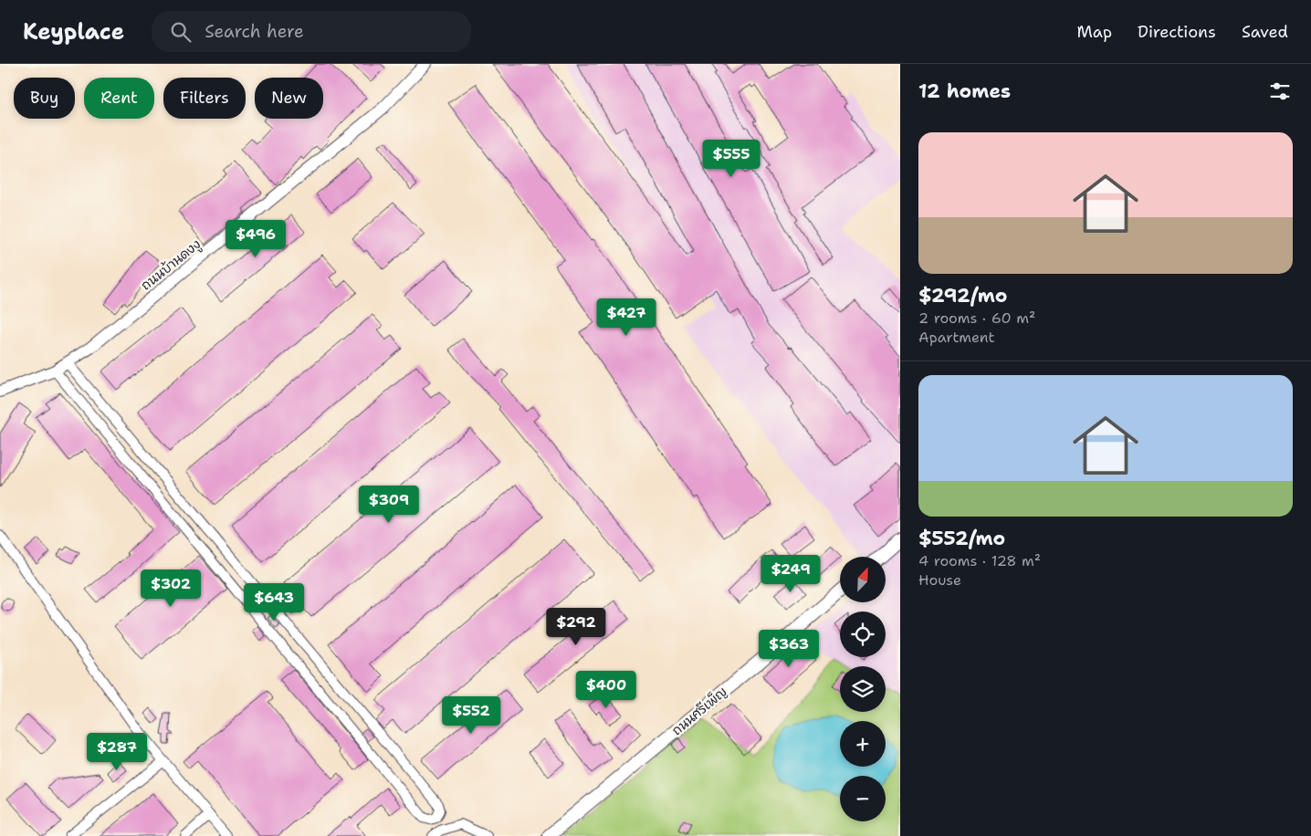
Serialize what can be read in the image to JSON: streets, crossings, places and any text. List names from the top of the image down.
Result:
{
  "streets": {
    "main road": ["ถนนศรีเพ็ญ"],
    "street": ["ถนนบ้านดงงู"]
  },
  "north": "top right",
  "page": {
    "header": "Keyplace",
    "search": "Search here",
    "nav": ["Map", "Directions", "Saved"],
    "heading": "12 homes",
    "chip": [
      "Buy",
      "Rent",
      "Filters",
      "New"
    ],
    "list": [
      {
        "name": "$292/mo",
        "note": "2 rooms · 60 m² · Apartment"
      },
      {
        "name": "$552/mo",
        "note": "4 rooms · 128 m² · House"
      }
    ],
    "price": [
      "$555",
      "$496",
      "$427",
      "$309",
      "$249",
      "$302",
      "$643",
      "$292",
      "$363",
      "$400",
      "$552",
      "$287"
    ],
    "map_buttons": ["+", "−"]
  }
}
